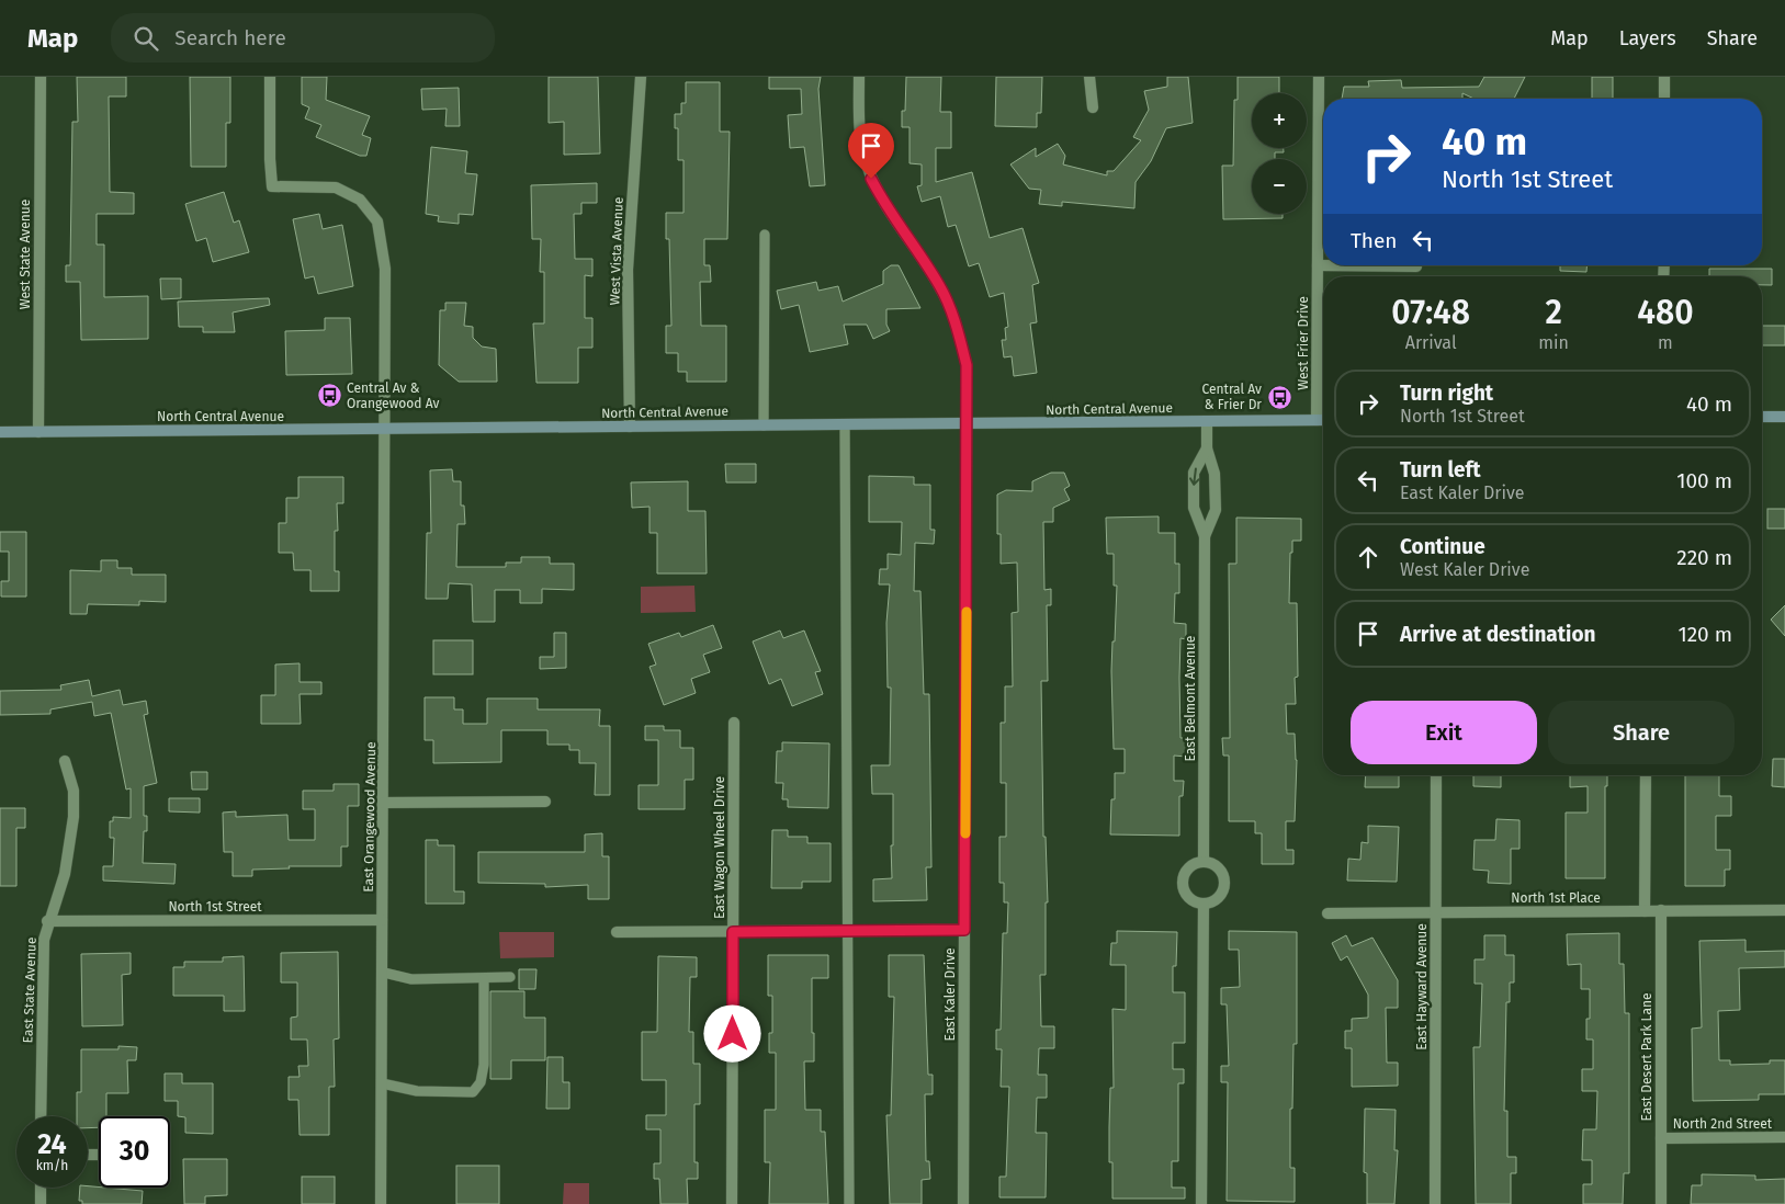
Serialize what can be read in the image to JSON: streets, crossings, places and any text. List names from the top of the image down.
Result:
{
  "streets": {
    "main road": ["North Central Avenue"],
    "street": [
      "West Vista Avenue",
      "West State Avenue",
      "West Frier Drive",
      "East Belmont Avenue",
      "East Orangewood Avenue",
      "East Wagon Wheel Drive",
      "North 1st Place",
      "North 1st Street",
      "East Hayward Avenue",
      "East State Avenue",
      "East Kaler Drive",
      "East Desert Park Lane",
      "North 2nd Street"
    ]
  },
  "crossings": [
    ["West Vista Avenue", "North Central Avenue"],
    ["West State Avenue", "North Central Avenue"],
    ["West Frier Drive", "North Central Avenue"],
    ["North Central Avenue", "East Belmont Avenue"],
    ["North Central Avenue", "East Orangewood Avenue"],
    ["North Central Avenue", "East Kaler Drive"],
    ["East Orangewood Avenue", "North 1st Street"],
    ["North 1st Place", "East Hayward Avenue"],
    ["North 1st Place", "East Desert Park Lane"],
    ["North 1st Street", "East State Avenue"],
    ["East Desert Park Lane", "North 2nd Street"]
  ],
  "places": {
    "bus stop": ["Central Av & Orangewood Av", "Central Av & Frier Dr"]
  },
  "page": {
    "header": "Map",
    "search": "Search here",
    "nav": ["Map", "Layers", "Share"],
    "map_buttons": ["+", "−"],
    "turn": ["40 m", "North 1st Street"],
    "then": "Then",
    "eta": [
      "07:48",
      "Arrival",
      "2",
      "min",
      "480",
      "m"
    ],
    "list": [
      {
        "name": "Turn right",
        "note": "North 1st Street",
        "value": "40 m"
      },
      {
        "name": "Turn left",
        "note": "East Kaler Drive",
        "value": "100 m"
      },
      {
        "name": "Continue",
        "note": "West Kaler Drive",
        "value": "220 m"
      },
      {
        "name": "Arrive at destination",
        "value": "120 m"
      }
    ],
    "buttons": ["Exit", "Share"],
    "speed": "24 km/h",
    "limit": "30"
  }
}
